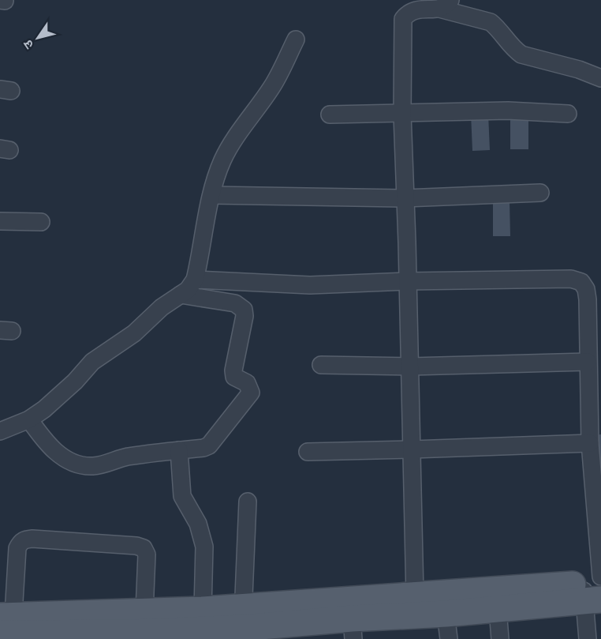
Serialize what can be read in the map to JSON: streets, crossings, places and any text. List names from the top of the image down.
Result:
{
  "north": "bottom left"
}
